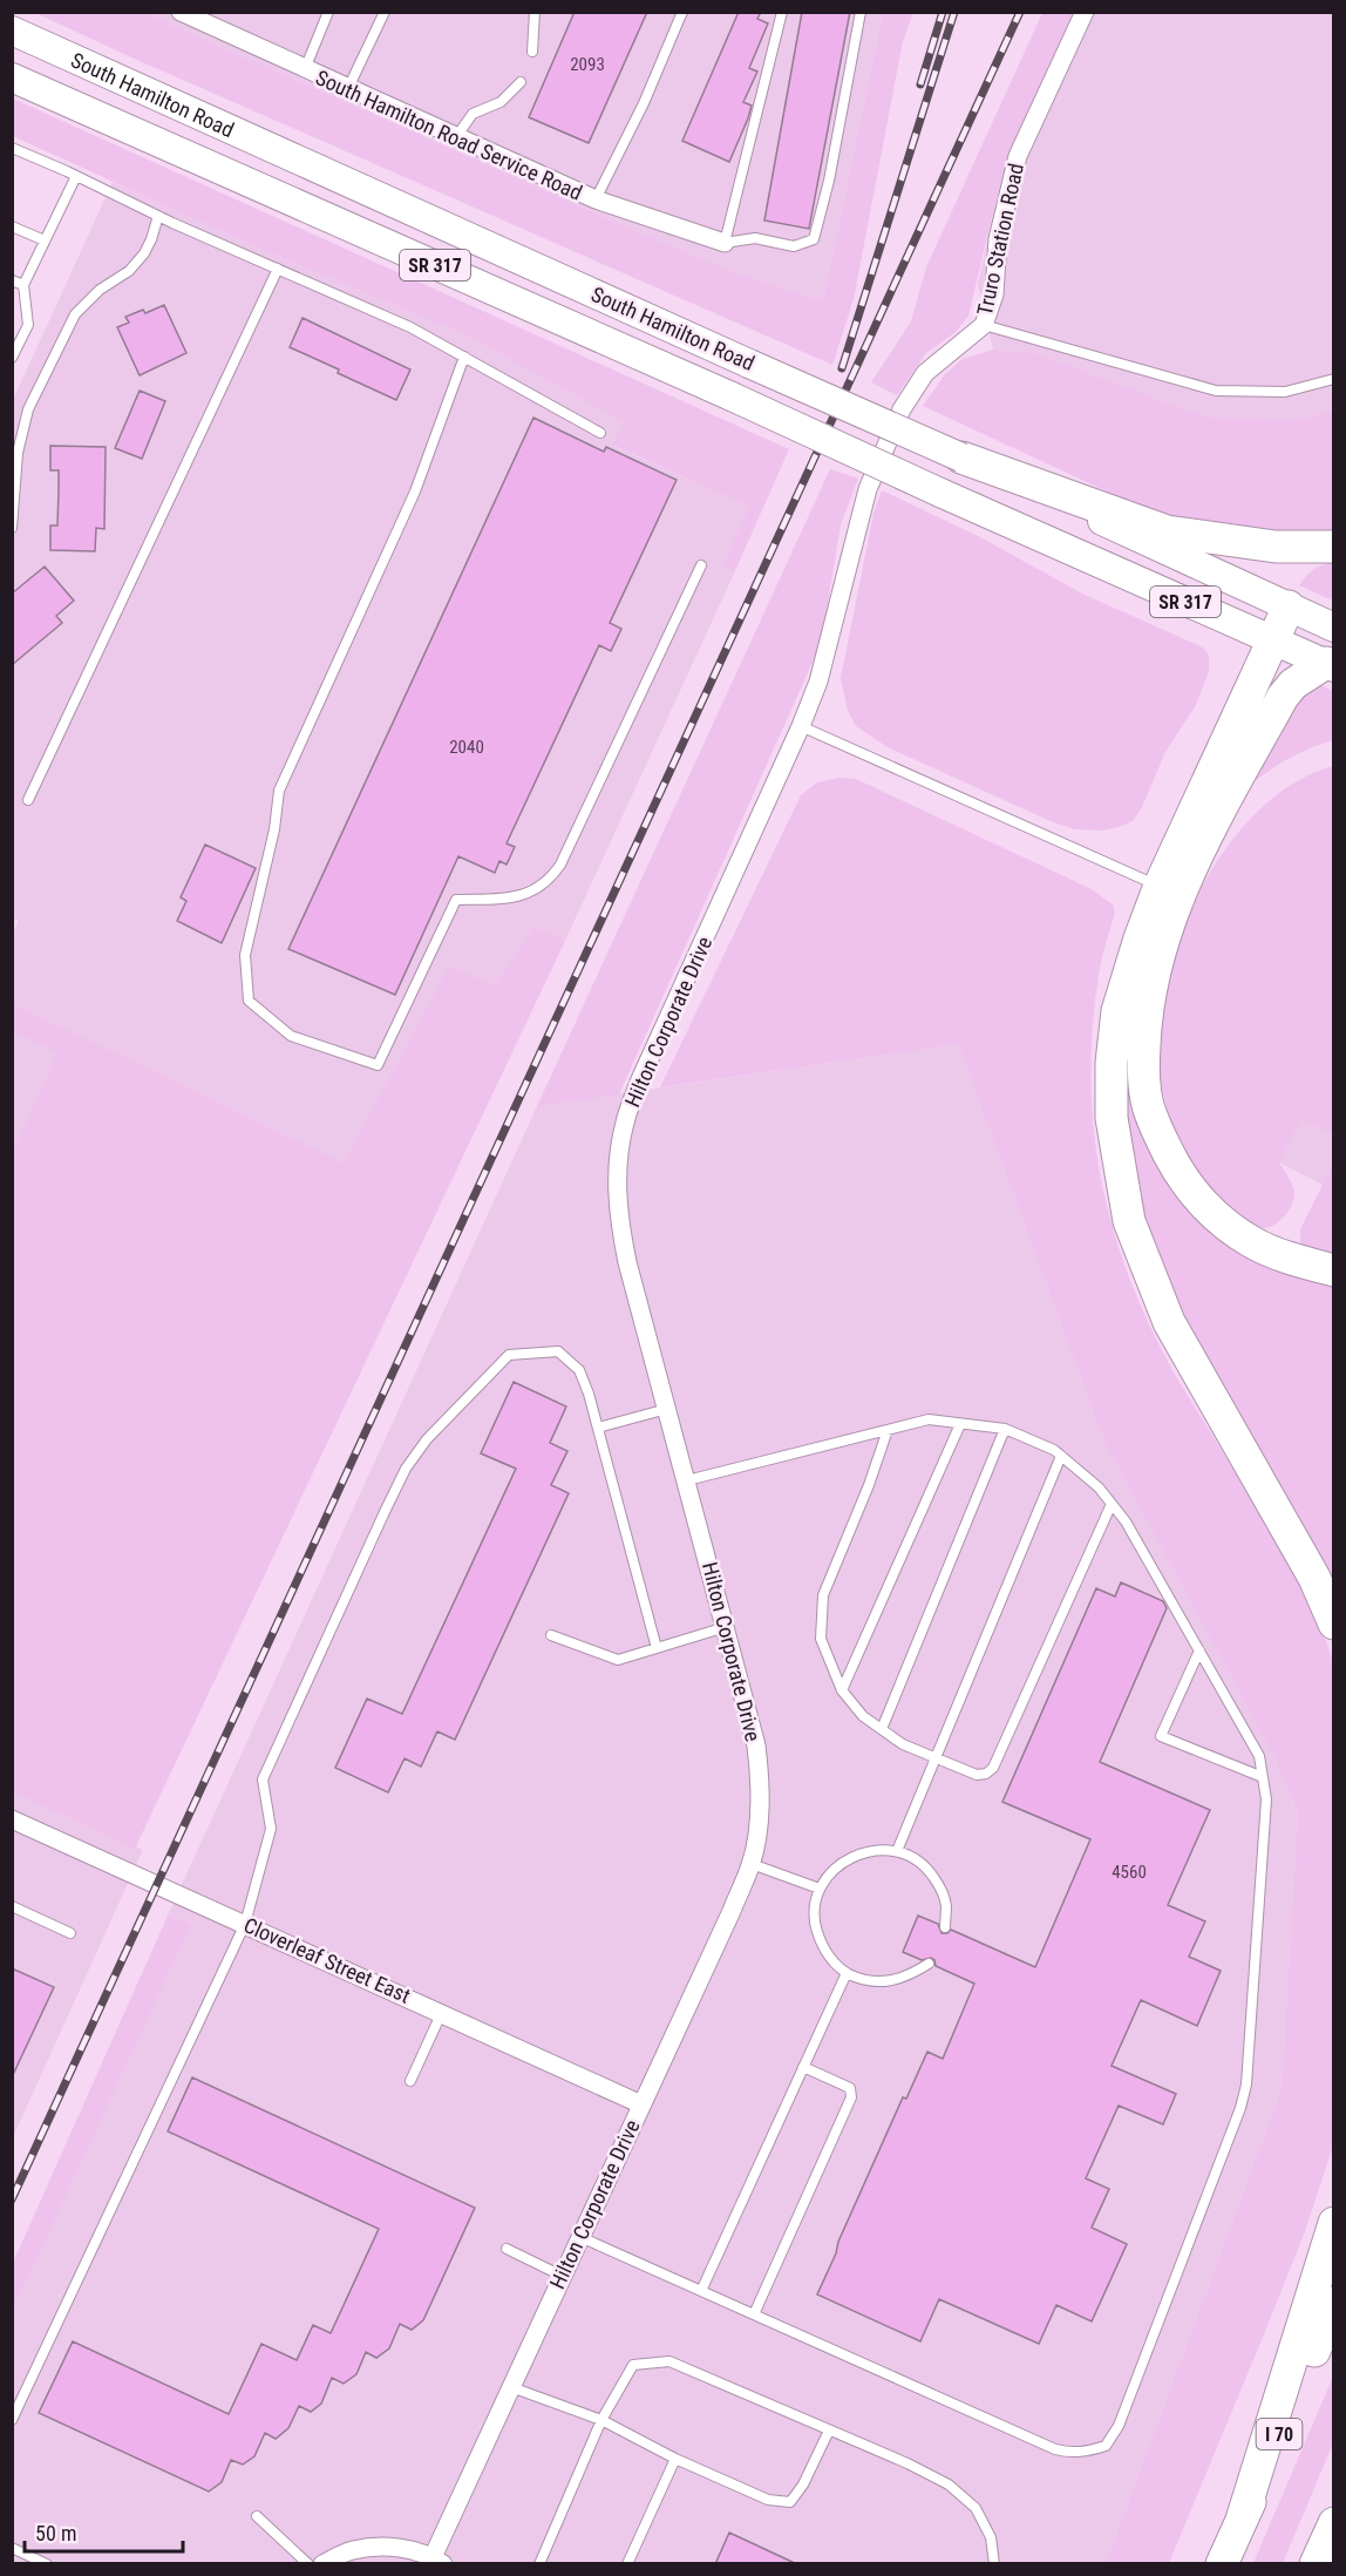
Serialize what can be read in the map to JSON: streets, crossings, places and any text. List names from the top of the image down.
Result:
{
  "streets": {
    "highway": ["I 70"],
    "main road": ["South Hamilton Road", "SR 317"],
    "street": [
      "South Hamilton Road Service Road",
      "Truro Station Road",
      "Hilton Corporate Drive",
      "Cloverleaf Street East"
    ]
  },
  "crossings": [
    ["Truro Station Road", "Hilton Corporate Drive"],
    ["Hilton Corporate Drive", "Cloverleaf Street East"]
  ],
  "house_numbers": ["2093", "2040", "4560"],
  "scale_bar": "50 m"
}
